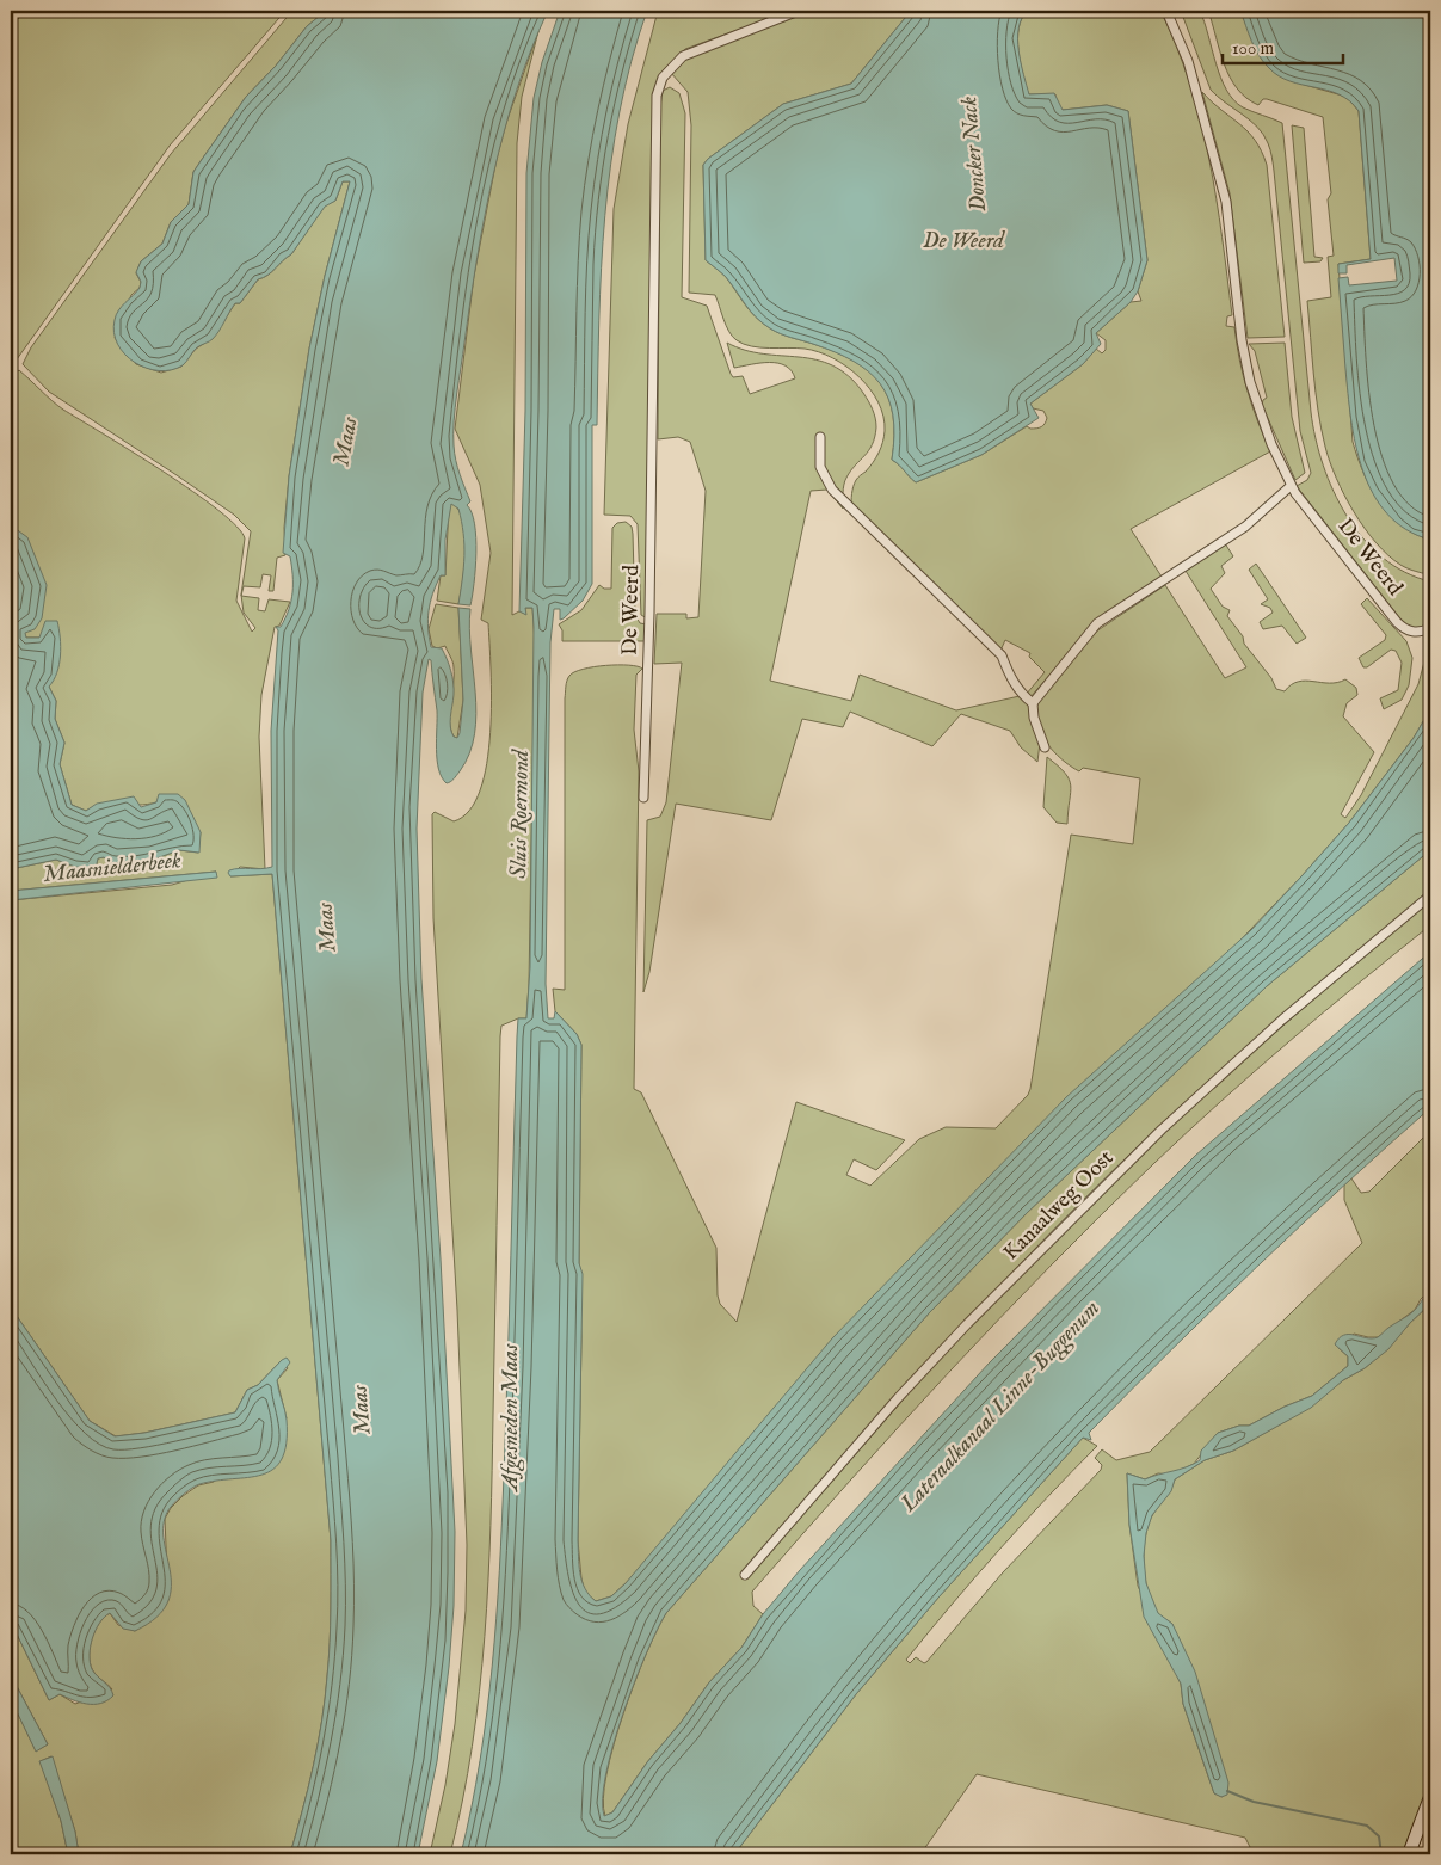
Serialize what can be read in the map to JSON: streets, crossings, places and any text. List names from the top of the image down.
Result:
{
  "streets": {
    "street": ["De Weerd", "Kanaalweg Oost"]
  },
  "water": [
    "Doncker Nack",
    "De Weerd",
    "Maas",
    "Sluis Roermond",
    "Maasnielderbeek",
    "Lateraalkanaal Linne-Buggenum",
    "Afgesneden Maas"
  ],
  "scale_bar": "100 m"
}
